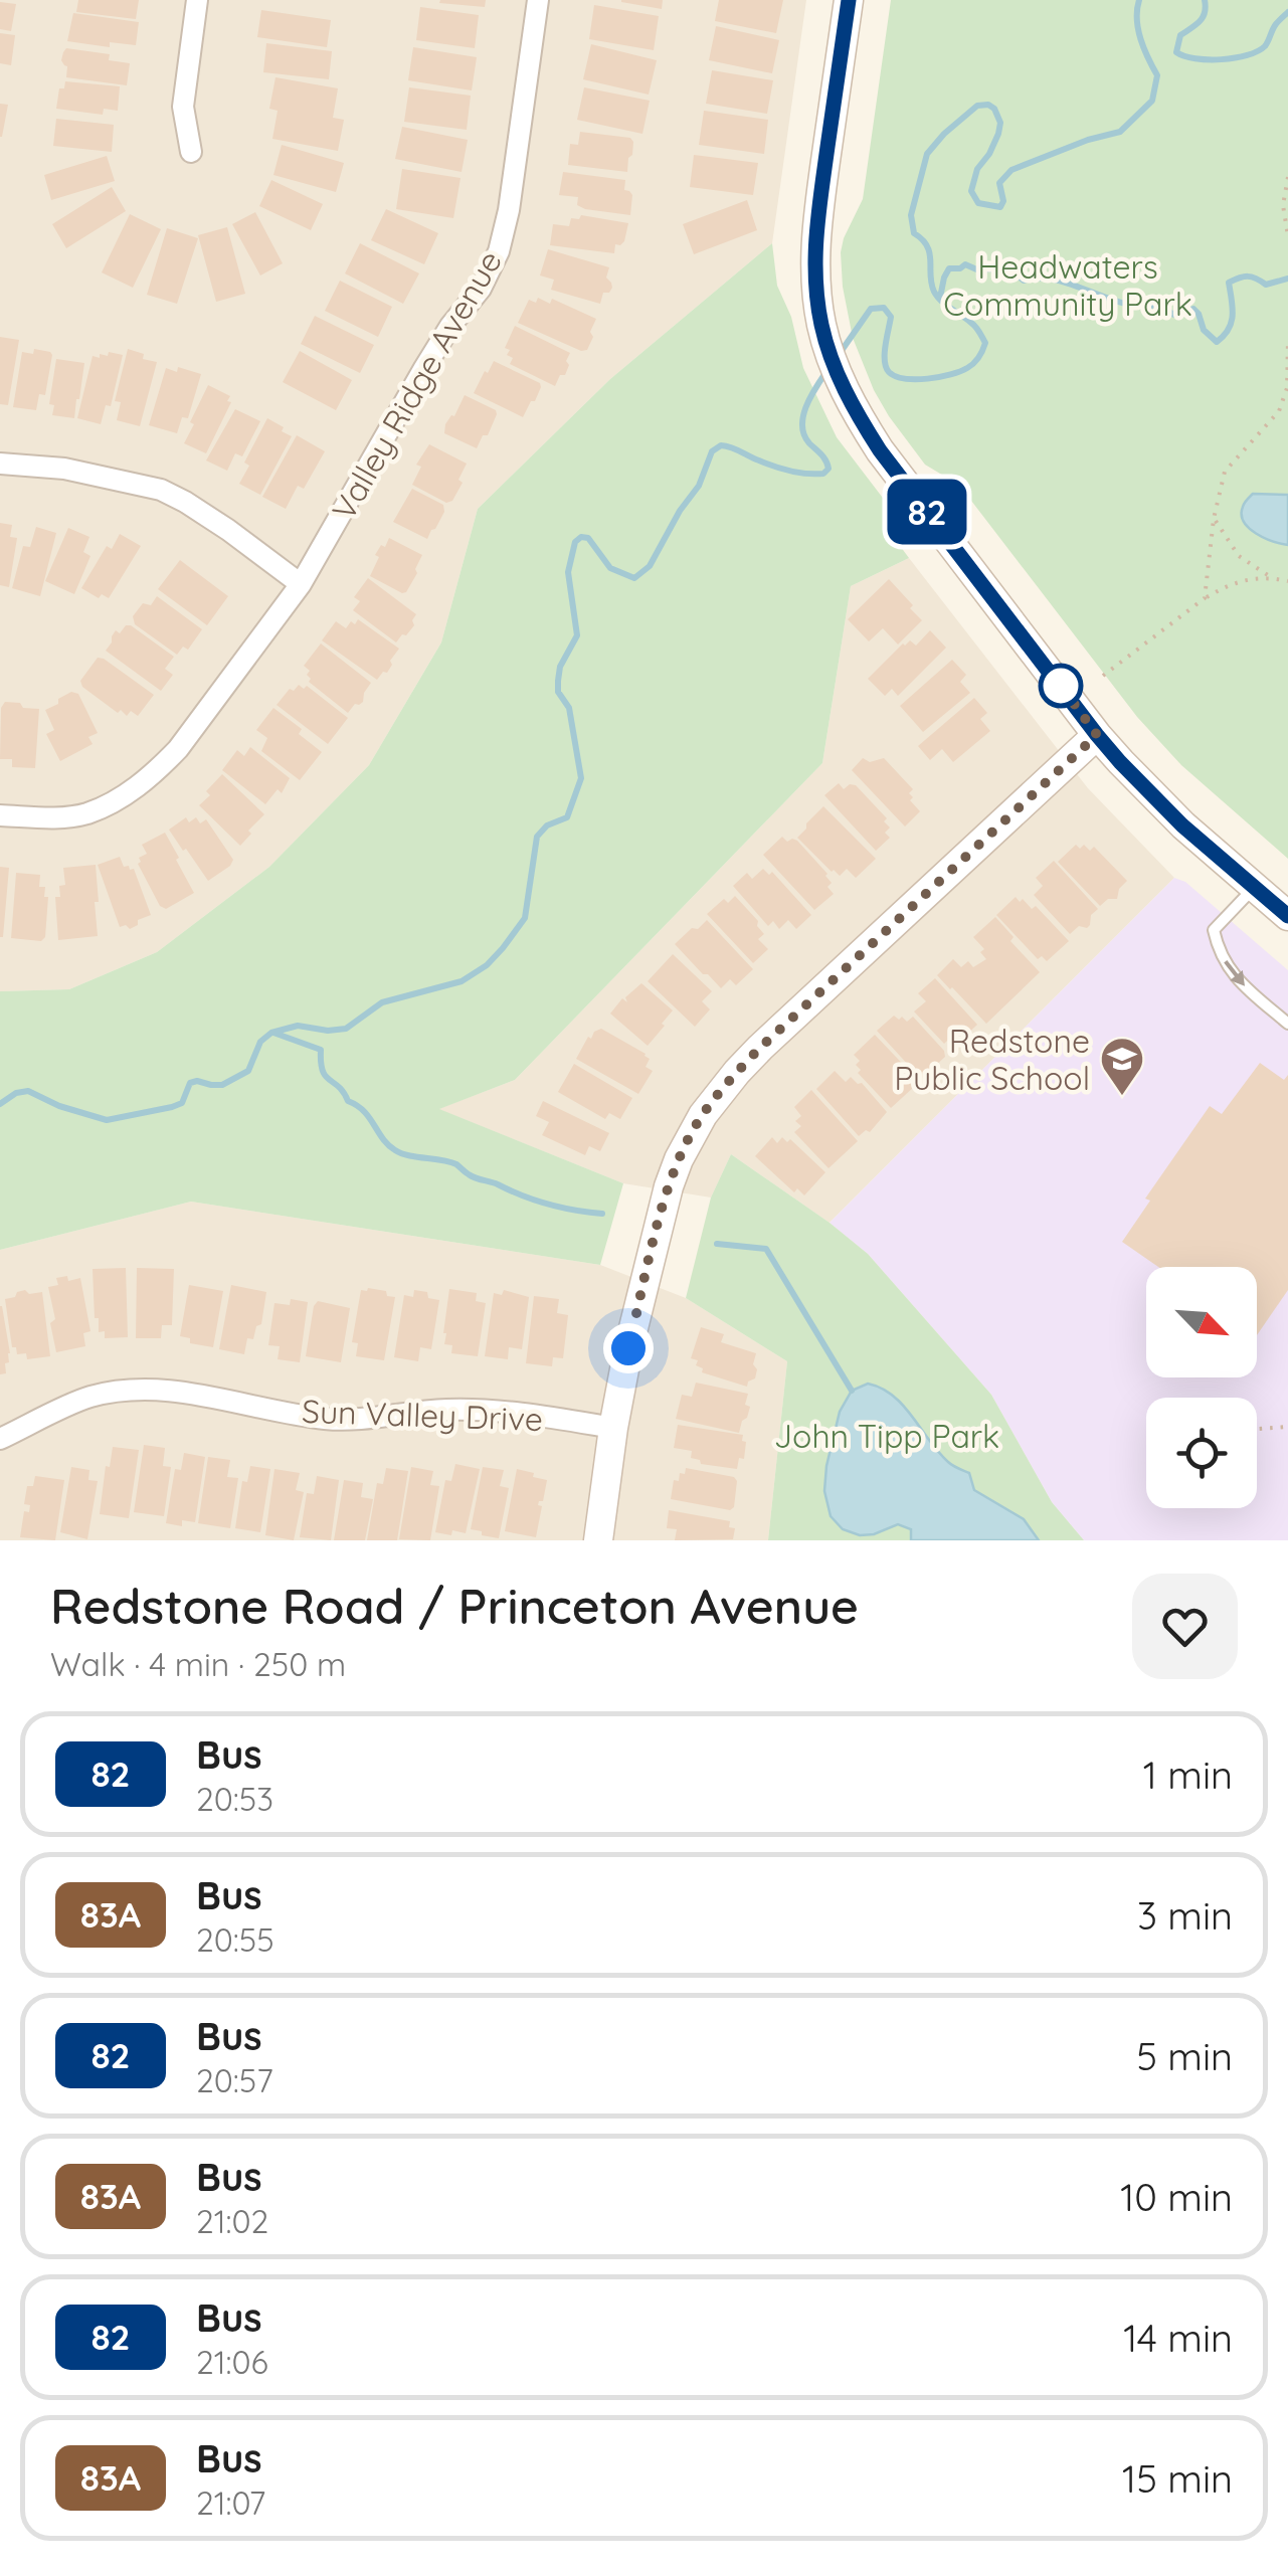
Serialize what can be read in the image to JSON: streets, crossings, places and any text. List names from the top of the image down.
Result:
{
  "streets": {
    "street": ["Valley Ridge Avenue", "Sun Valley Drive"]
  },
  "parks": ["Headwaters Community Park", "John Tipp Park"],
  "places": {
    "school or university": ["Redstone Public School"]
  },
  "lines": ["bus line 82"],
  "north": "bottom right",
  "page": {
    "on_map": "82",
    "heading": ["Redstone Road / Princeton Avenue", "Walk · 4 min · 250 m"],
    "list": [
      {
        "mark": "82",
        "name": "Bus",
        "note": "20:53",
        "value": "1 min"
      },
      {
        "mark": "83A",
        "name": "Bus",
        "note": "20:55",
        "value": "3 min"
      },
      {
        "mark": "82",
        "name": "Bus",
        "note": "20:57",
        "value": "5 min"
      },
      {
        "mark": "83A",
        "name": "Bus",
        "note": "21:02",
        "value": "10 min"
      },
      {
        "mark": "82",
        "name": "Bus",
        "note": "21:06",
        "value": "14 min"
      },
      {
        "mark": "83A",
        "name": "Bus",
        "note": "21:07",
        "value": "15 min"
      }
    ]
  }
}
